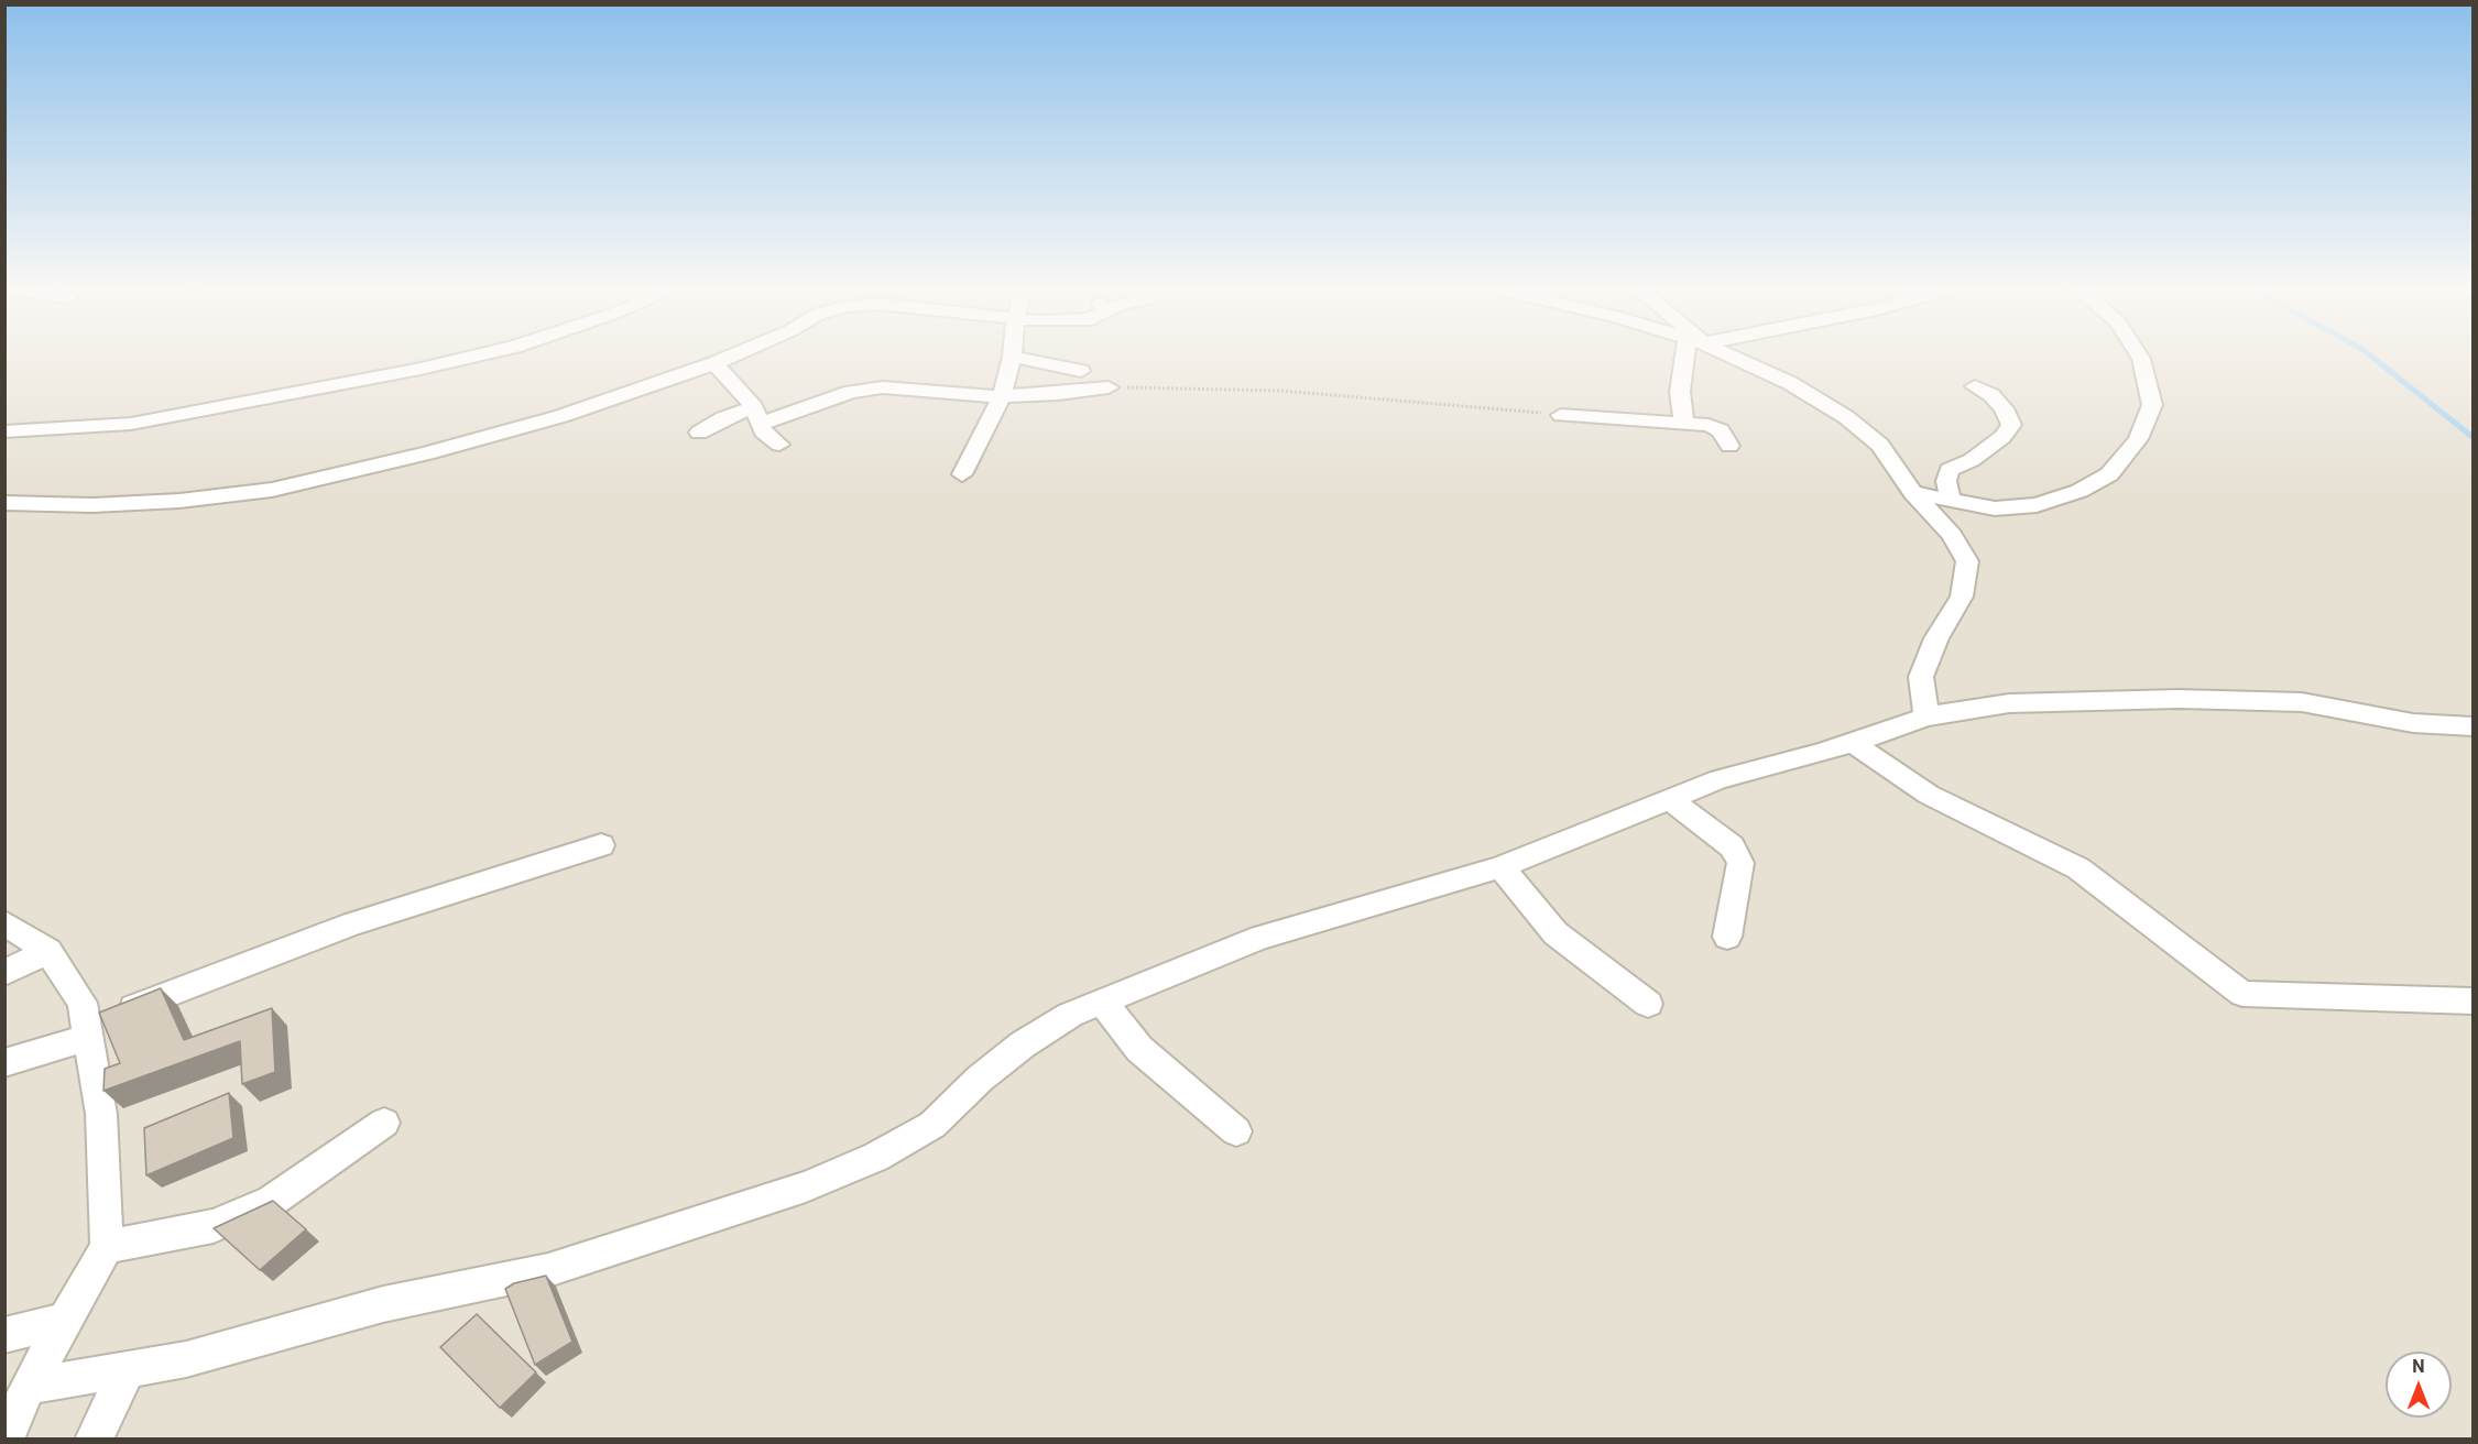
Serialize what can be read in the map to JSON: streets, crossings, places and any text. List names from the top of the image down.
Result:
{
  "north": "top"
}
